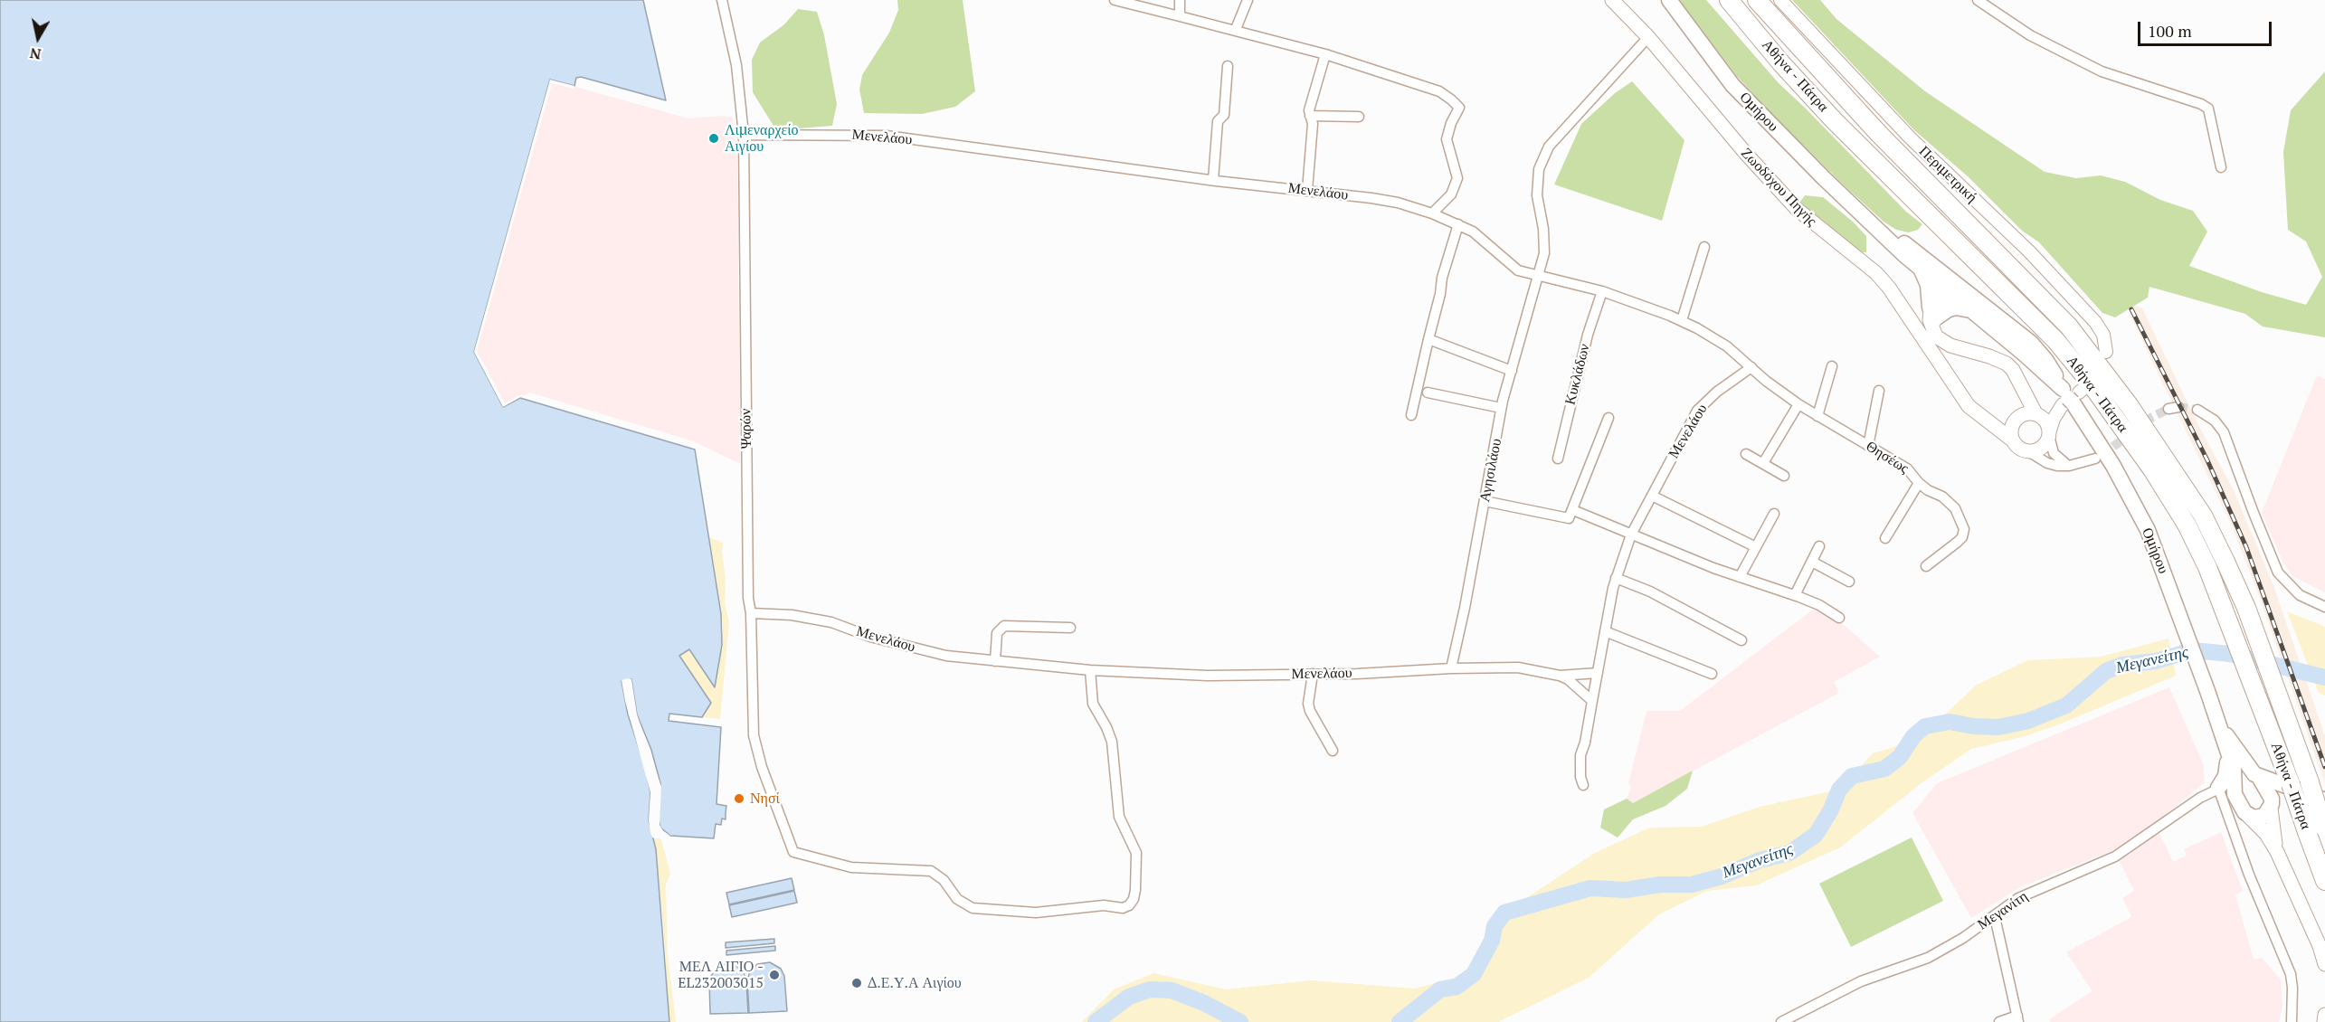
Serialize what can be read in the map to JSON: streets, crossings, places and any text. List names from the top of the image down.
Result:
{
  "streets": {
    "highway": ["Αθήνα - Πάτρα"],
    "main road": ["Ομήρου", "Ζωοδόχου Πηγής"],
    "street": [
      "Μενελάου",
      "Περιμετρική",
      "Κυκλάδων",
      "Ψαρών",
      "Θησέως",
      "Αγησιλάου",
      "Μεγανίτη"
    ]
  },
  "crossings": [
    ["Ομήρου", "Μεγανίτη"],
    ["Μενελάου", "Κυκλάδων"],
    ["Μενελάου", "Ψαρών"],
    ["Μενελάου", "Θησέως"],
    ["Μενελάου", "Αγησιλάου"],
    ["Ζωοδόχου Πηγής", "Αγησιλάου"]
  ],
  "water": ["Μεγανείτης"],
  "places": [
    "Λιμεναρχείο Αιγίου",
    "Νησί",
    "ΜΕΛ ΑΙΓΙΟ - EL232003015",
    "Δ.Ε.Υ.Α Αιγίου"
  ],
  "scale_bar": "100 m",
  "north": "bottom"
}
